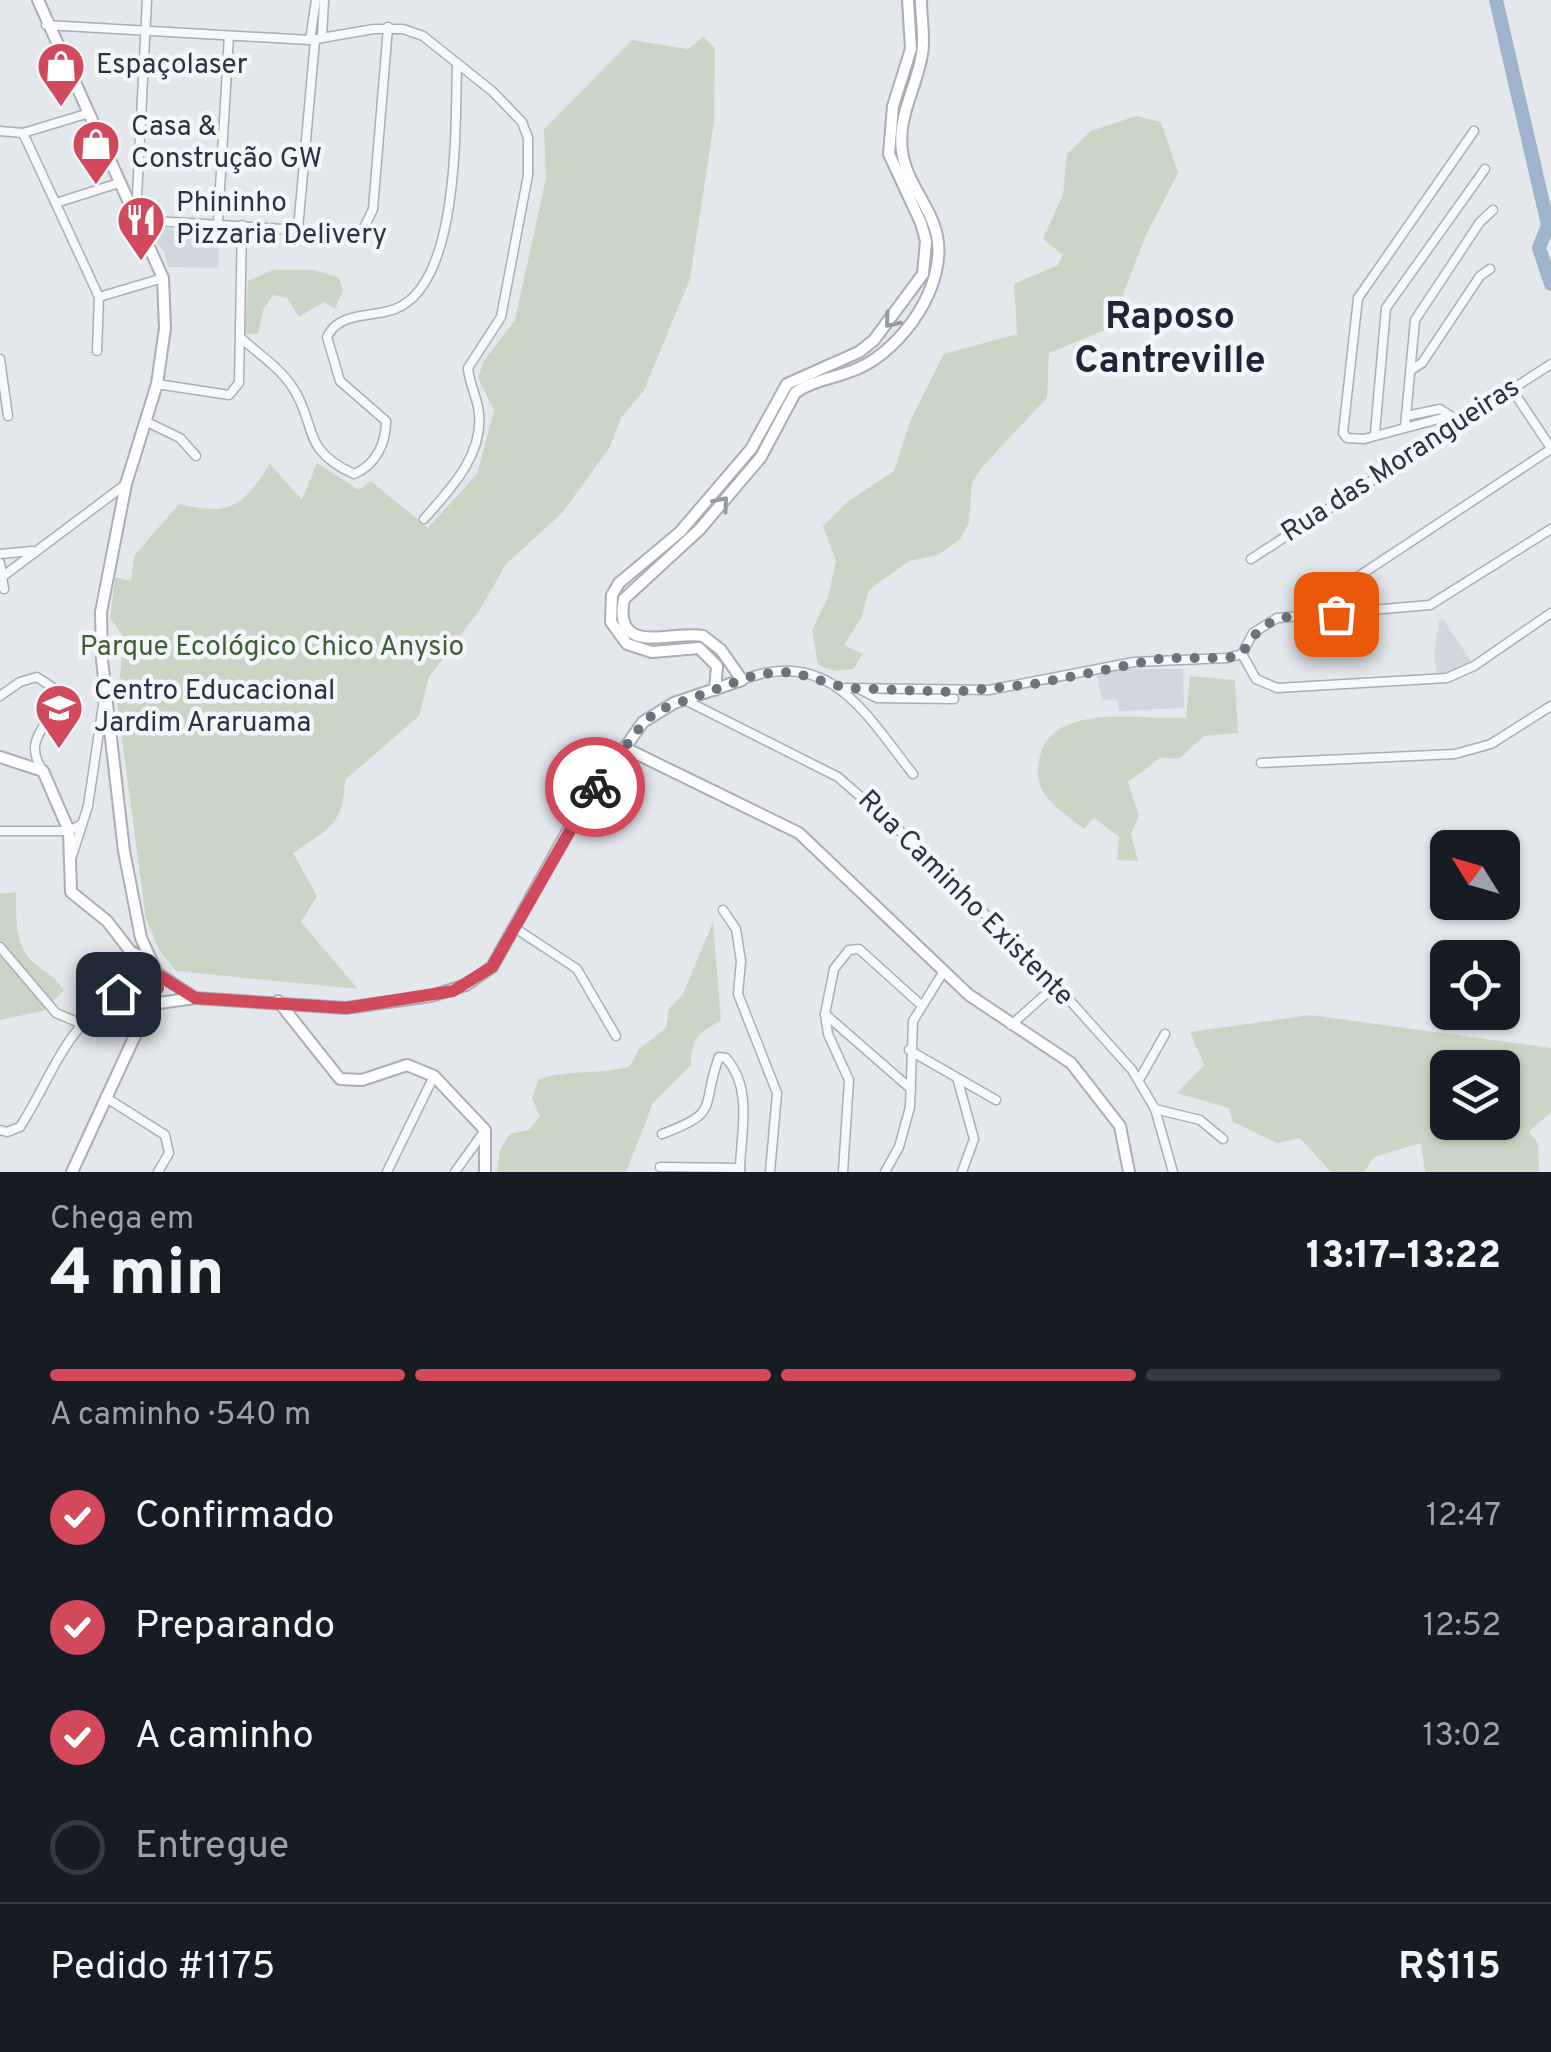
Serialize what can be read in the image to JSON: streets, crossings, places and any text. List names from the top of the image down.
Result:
{
  "streets": {
    "street": ["Rua das Morangueiras", "Rua Caminho Existente"]
  },
  "districts": ["Raposo Cantreville"],
  "parks": ["Parque Ecológico Chico Anysio"],
  "places": {
    "shop": ["Espaçolaser", "Casa & Construção GW"],
    "restaurant": ["Phininho Pizzaria Delivery"],
    "school or university": ["Centro Educacional Jardim Araruama"]
  },
  "north": "top left",
  "page": {
    "heading": ["4 min", "Chega em", "13:17–13:22"],
    "panel": ["Pedido #1175", "R$115"],
    "bar": "A caminho · 540 m",
    "list": [
      ["Confirmado", "12:47"],
      ["Preparando", "12:52"],
      ["A caminho", "13:02"],
      "Entregue"
    ]
  }
}
